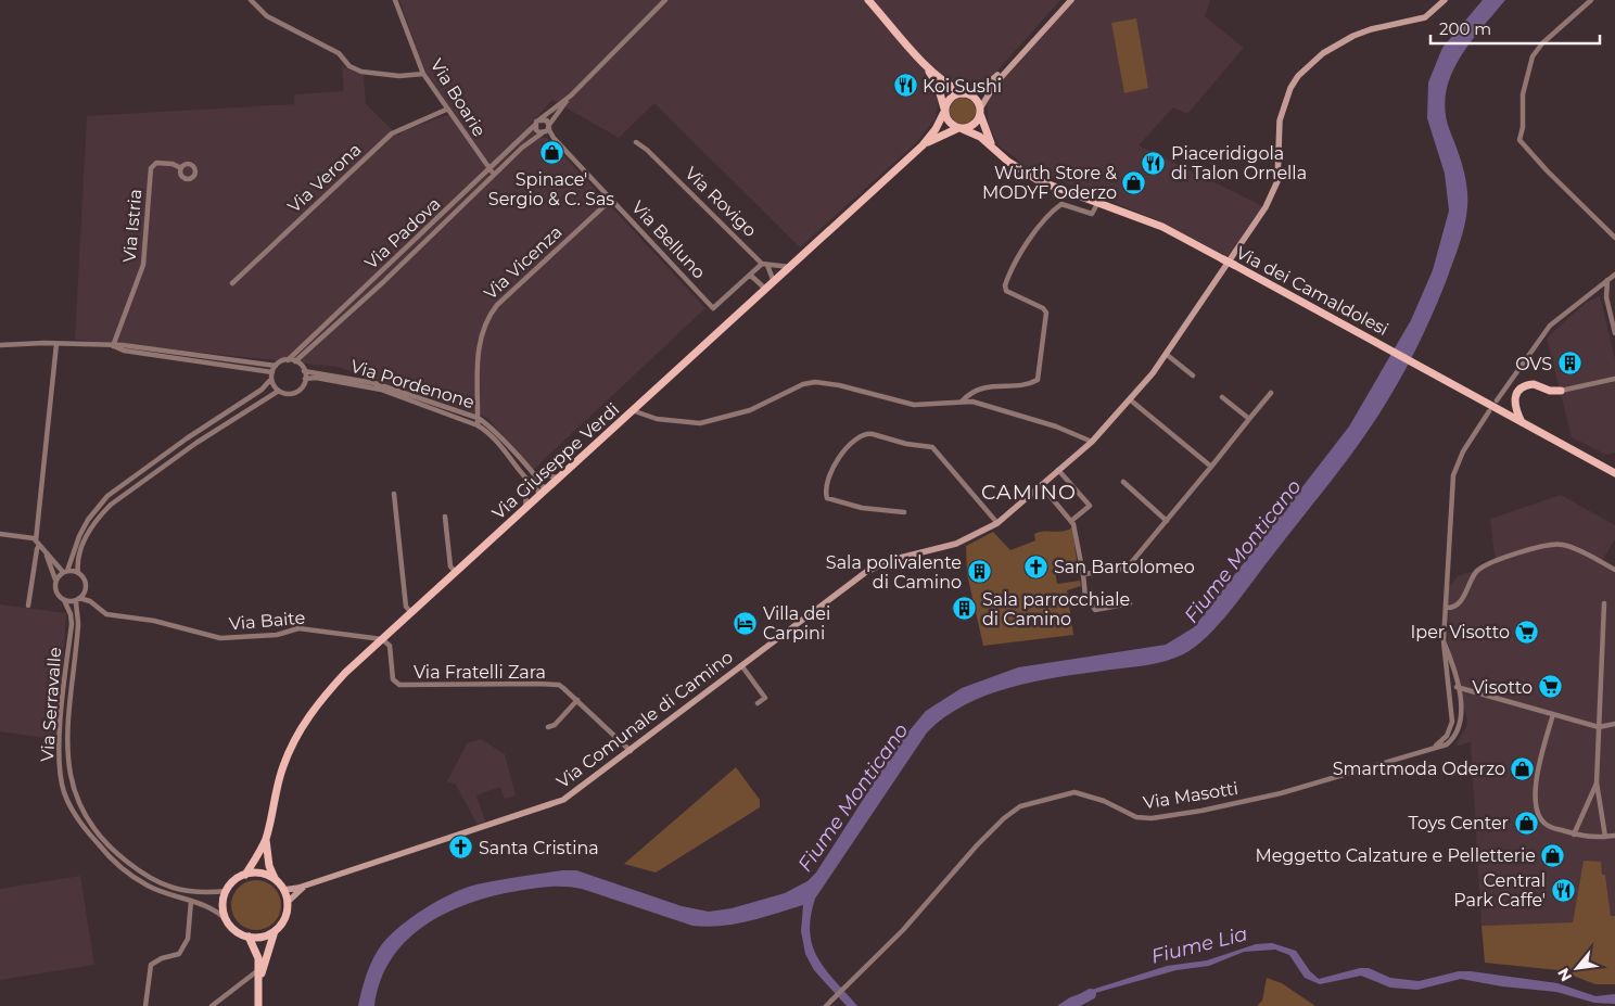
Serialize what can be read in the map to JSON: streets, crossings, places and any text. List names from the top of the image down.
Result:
{
  "streets": {
    "main road": ["Via dei Camaldolesi", "Via Giuseppe Verdi"],
    "street": [
      "Via Boarie",
      "Via Verona",
      "Via Rovigo",
      "Via Istria",
      "Via Padova",
      "Via Belluno",
      "Via Vicenza",
      "Via Pordenone",
      "Via Baite",
      "Via Fratelli Zara",
      "Via Serravalle",
      "Via Comunale di Camino",
      "Via Masotti"
    ]
  },
  "crossings": [
    ["Via Boarie", "Via Verona"],
    ["Via Boarie", "Via Padova"],
    ["Via Padova", "Via Belluno"],
    ["Via Padova", "Via Pordenone"],
    ["Via Belluno", "Via Vicenza"],
    ["Via Vicenza", "Via Pordenone"],
    ["Via dei Camaldolesi", "Via Giuseppe Verdi"],
    ["Via Pordenone", "Via Giuseppe Verdi"],
    ["Via Giuseppe Verdi", "Via Baite"],
    ["Via Giuseppe Verdi", "Via Fratelli Zara"],
    ["Via Baite", "Via Fratelli Zara"],
    ["Via Baite", "Via Serravalle"],
    ["Via Fratelli Zara", "Via Comunale di Camino"],
    ["Via Serravalle", "Via Comunale di Camino"]
  ],
  "districts": ["CAMINO"],
  "water": ["Fiume Monticano", "Fiume Lia"],
  "places": {
    "restaurant": ["Koi Sushi", "Piaceridigola di Talon Ornella", "Central Park Caffe'"],
    "shop": [
      "Spinace' Sergio & C. Sas",
      "Würth Store & MODYF Oderzo",
      "Smartmoda Oderzo",
      "Toys Center",
      "Meggetto Calzature e Pelletterie"
    ],
    "building": ["OVS", "Sala polivalente di Camino", "Sala parrocchiale di Camino"],
    "church": ["San Bartolomeo", "Santa Cristina"],
    "hotel": ["Villa dei Carpini"],
    "supermarket": ["Iper Visotto", "Visotto"]
  },
  "scale_bar": "200 m",
  "north": "bottom left"
}
